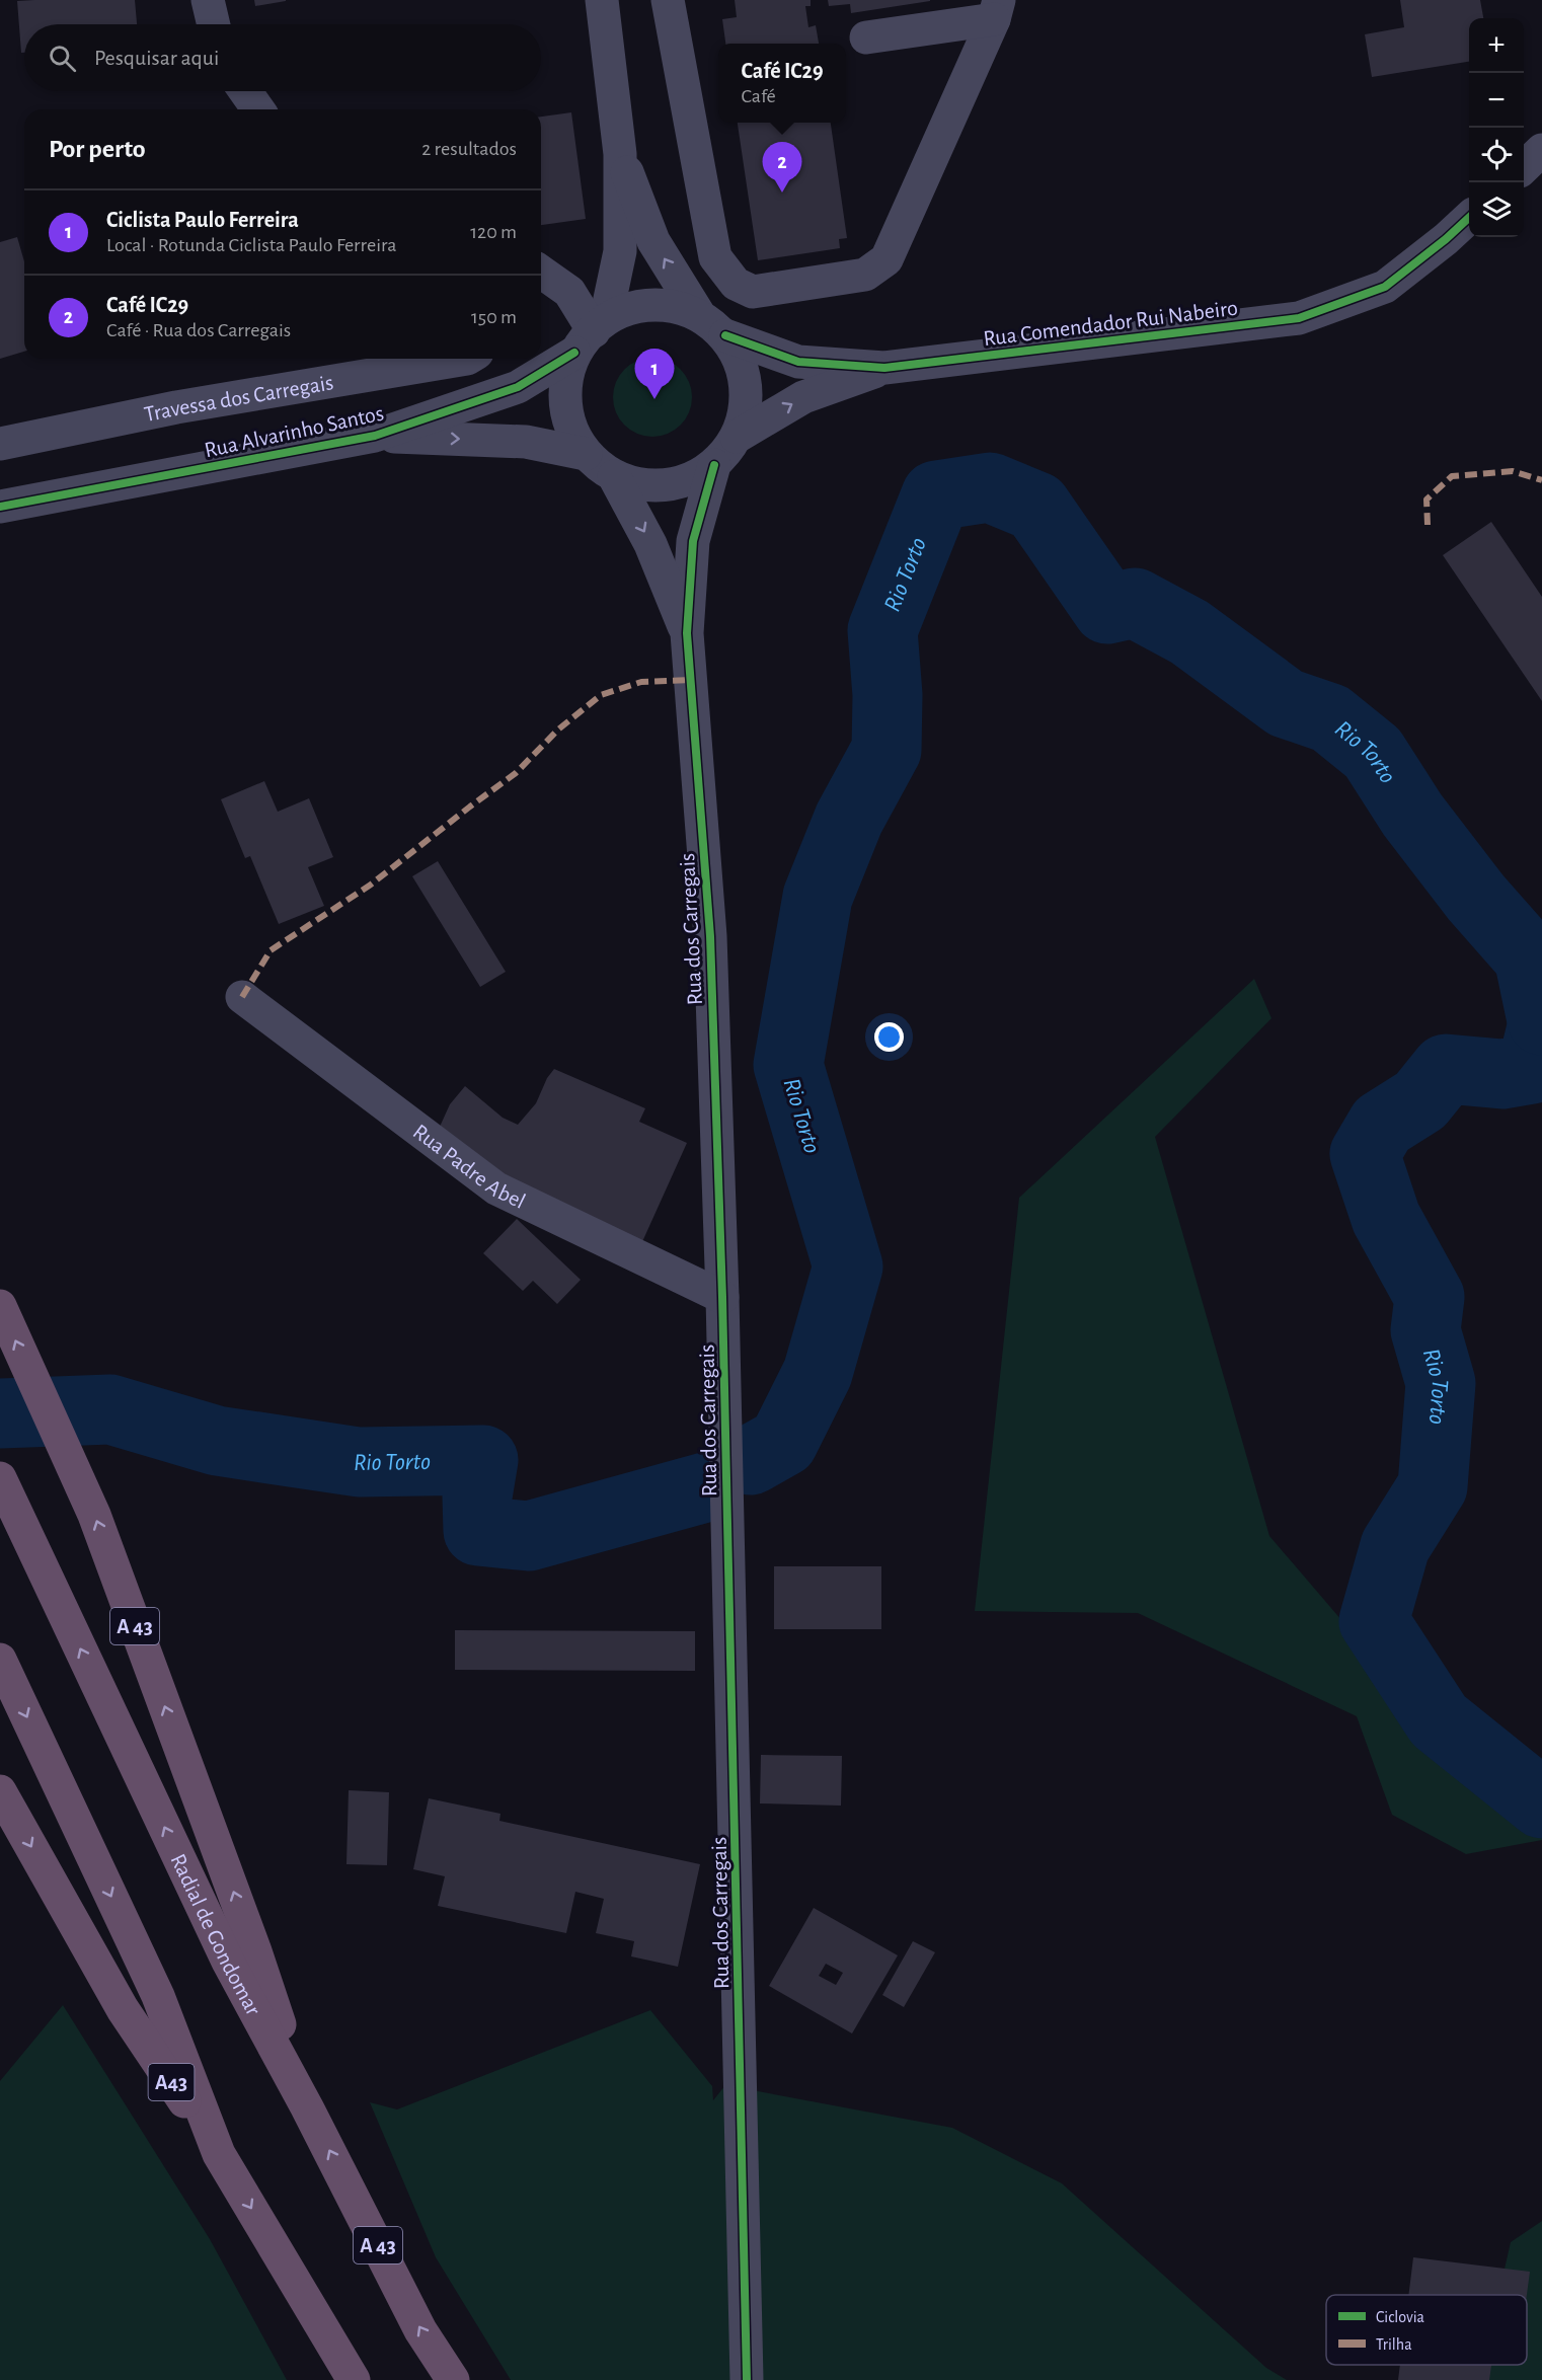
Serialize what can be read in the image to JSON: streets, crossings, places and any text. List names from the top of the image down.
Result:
{
  "streets": {
    "highway": ["A 43", "Radial de Gondomar", "A43"],
    "street": [
      "Rua Comendador Rui Nabeiro",
      "Travessa dos Carregais",
      "Rua Alvarinho Santos",
      "Rua dos Carregais",
      "Rua Padre Abel"
    ]
  },
  "crossings": [
    ["Rua Comendador Rui Nabeiro", "Rua Alvarinho Santos"],
    ["Rua Comendador Rui Nabeiro", "Rua dos Carregais"],
    ["Rua Alvarinho Santos", "Rua dos Carregais"],
    ["Rua dos Carregais", "Rua Padre Abel"],
    ["A 43", "Radial de Gondomar"]
  ],
  "water": ["Rio Torto"],
  "legend": ["Ciclovia", "Trilha"],
  "page": {
    "map_buttons": ["+", "−"],
    "search": "Pesquisar aqui",
    "popup": ["Café IC29", "Café"],
    "heading": ["Por perto", "2 resultados"],
    "pins": ["2", "1"],
    "list": [
      {
        "mark": "1",
        "name": "Ciclista Paulo Ferreira",
        "note": "Local · Rotunda Ciclista Paulo Ferreira",
        "value": "120 m"
      },
      {
        "mark": "2",
        "name": "Café IC29",
        "note": "Café · Rua dos Carregais",
        "value": "150 m"
      }
    ]
  }
}
